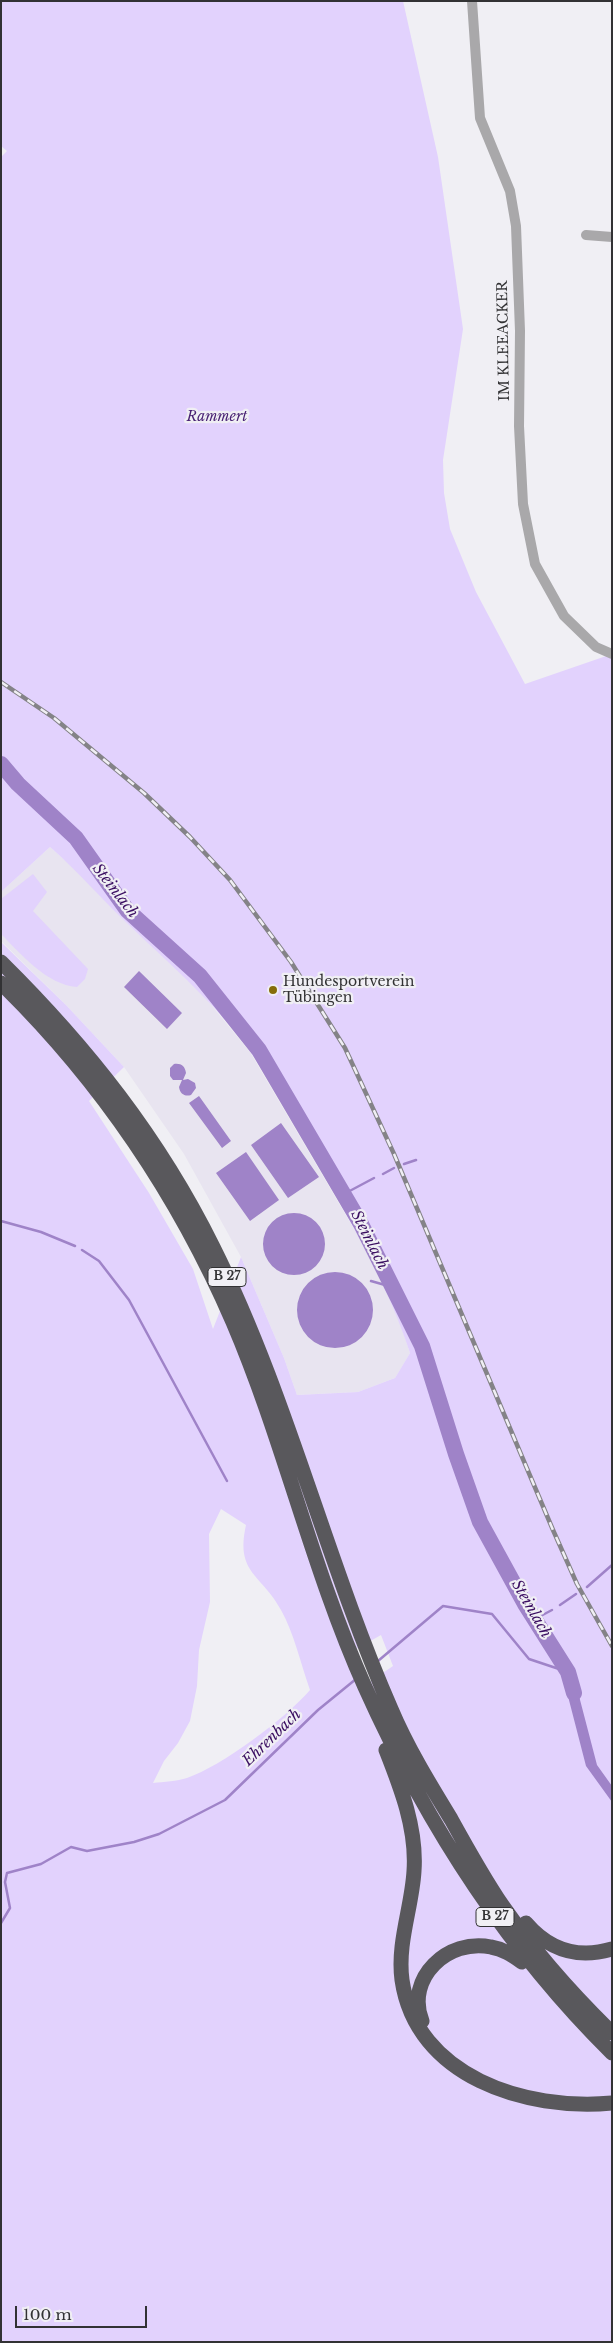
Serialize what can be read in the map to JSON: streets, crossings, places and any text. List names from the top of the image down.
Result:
{
  "streets": {
    "highway": ["B 27"],
    "street": ["IM KLEEACKER"]
  },
  "water": ["Steinlach", "Ehrenbach"],
  "parks": ["Rammert"],
  "places": ["Hundesportverein Tübingen"],
  "scale_bar": "100 m"
}
